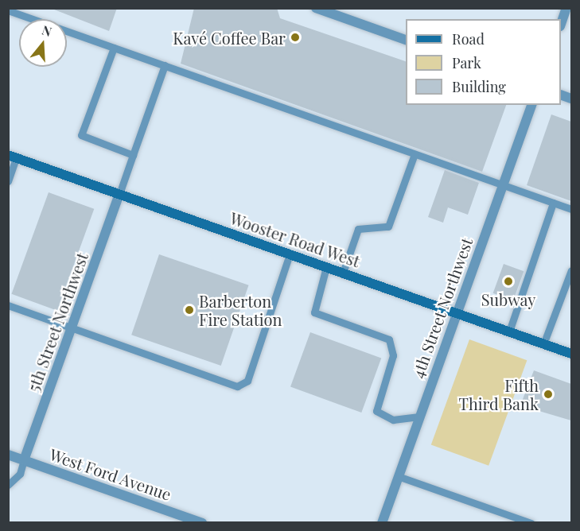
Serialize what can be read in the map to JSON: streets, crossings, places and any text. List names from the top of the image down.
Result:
{
  "streets": {
    "main road": ["Wooster Road West"],
    "street": ["4th Street Northwest", "5th Street Northwest", "West Ford Avenue"]
  },
  "crossings": [
    ["Wooster Road West", "4th Street Northwest"],
    ["Wooster Road West", "5th Street Northwest"],
    ["5th Street Northwest", "West Ford Avenue"]
  ],
  "places": [
    "Kavé Coffee Bar",
    "Subway",
    "Barberton Fire Station",
    "Fifth Third Bank"
  ],
  "legend": ["Road", "Park", "Building"],
  "north": "top"
}
